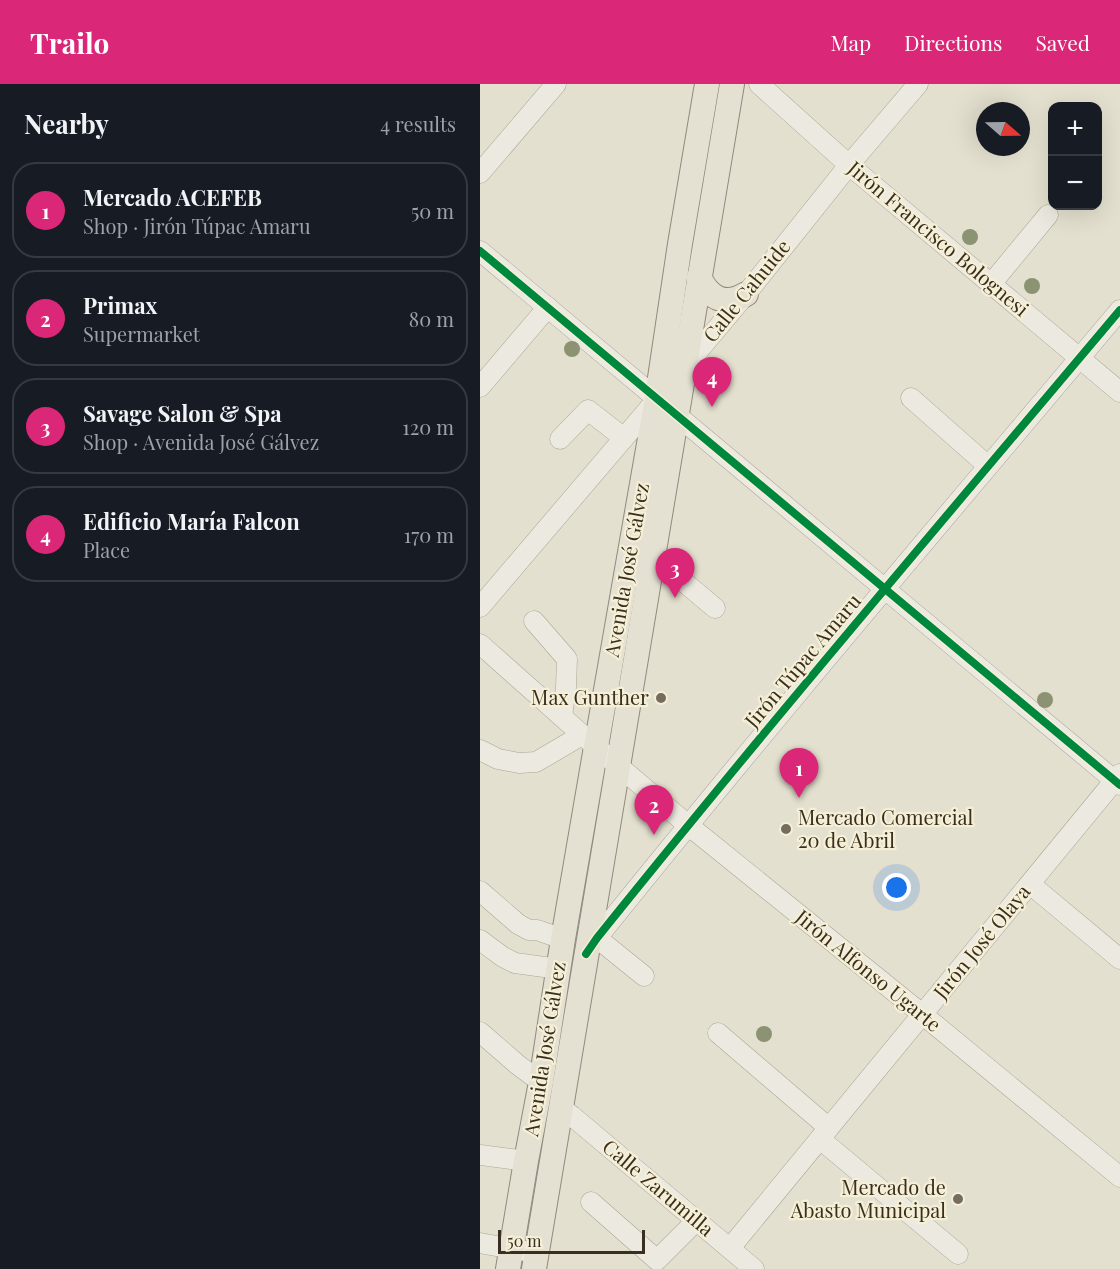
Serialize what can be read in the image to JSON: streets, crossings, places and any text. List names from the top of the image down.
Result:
{
  "streets": {
    "main road": ["Avenida José Gálvez"],
    "street": [
      "Jirón Francisco Bolognesi",
      "Calle Cahuide",
      "Jirón Túpac Amaru",
      "Jirón José Olaya",
      "Jirón Alfonso Ugarte",
      "Calle Zarumilla"
    ]
  },
  "crossings": [
    ["Jirón Francisco Bolognesi", "Calle Cahuide"],
    ["Jirón Francisco Bolognesi", "Jirón Túpac Amaru"],
    ["Calle Cahuide", "Avenida José Gálvez"],
    ["Avenida José Gálvez", "Jirón Túpac Amaru"],
    ["Avenida José Gálvez", "Jirón Alfonso Ugarte"],
    ["Avenida José Gálvez", "Calle Zarumilla"],
    ["Jirón Túpac Amaru", "Jirón Alfonso Ugarte"],
    ["Jirón José Olaya", "Jirón Alfonso Ugarte"],
    ["Jirón José Olaya", "Calle Zarumilla"]
  ],
  "places": ["Max Gunther", "Mercado Comercial 20 de Abril", "Mercado de Abasto Municipal"],
  "scale_bar": "50 m",
  "north": "right",
  "page": {
    "header": "Trailo",
    "nav": ["Map", "Directions", "Saved"],
    "heading": ["Nearby", "4 results"],
    "map_buttons": ["+", "−"],
    "list": [
      {
        "mark": "1",
        "name": "Mercado ACEFEB",
        "note": "Shop · Jirón Túpac Amaru",
        "value": "50 m"
      },
      {
        "mark": "2",
        "name": "Primax",
        "note": "Supermarket",
        "value": "80 m"
      },
      {
        "mark": "3",
        "name": "Savage Salon & Spa",
        "note": "Shop · Avenida José Gálvez",
        "value": "120 m"
      },
      {
        "mark": "4",
        "name": "Edificio María Falcon",
        "note": "Place",
        "value": "170 m"
      }
    ],
    "pins": [
      "4",
      "3",
      "1",
      "2"
    ],
    "scale": "50 m"
  }
}
